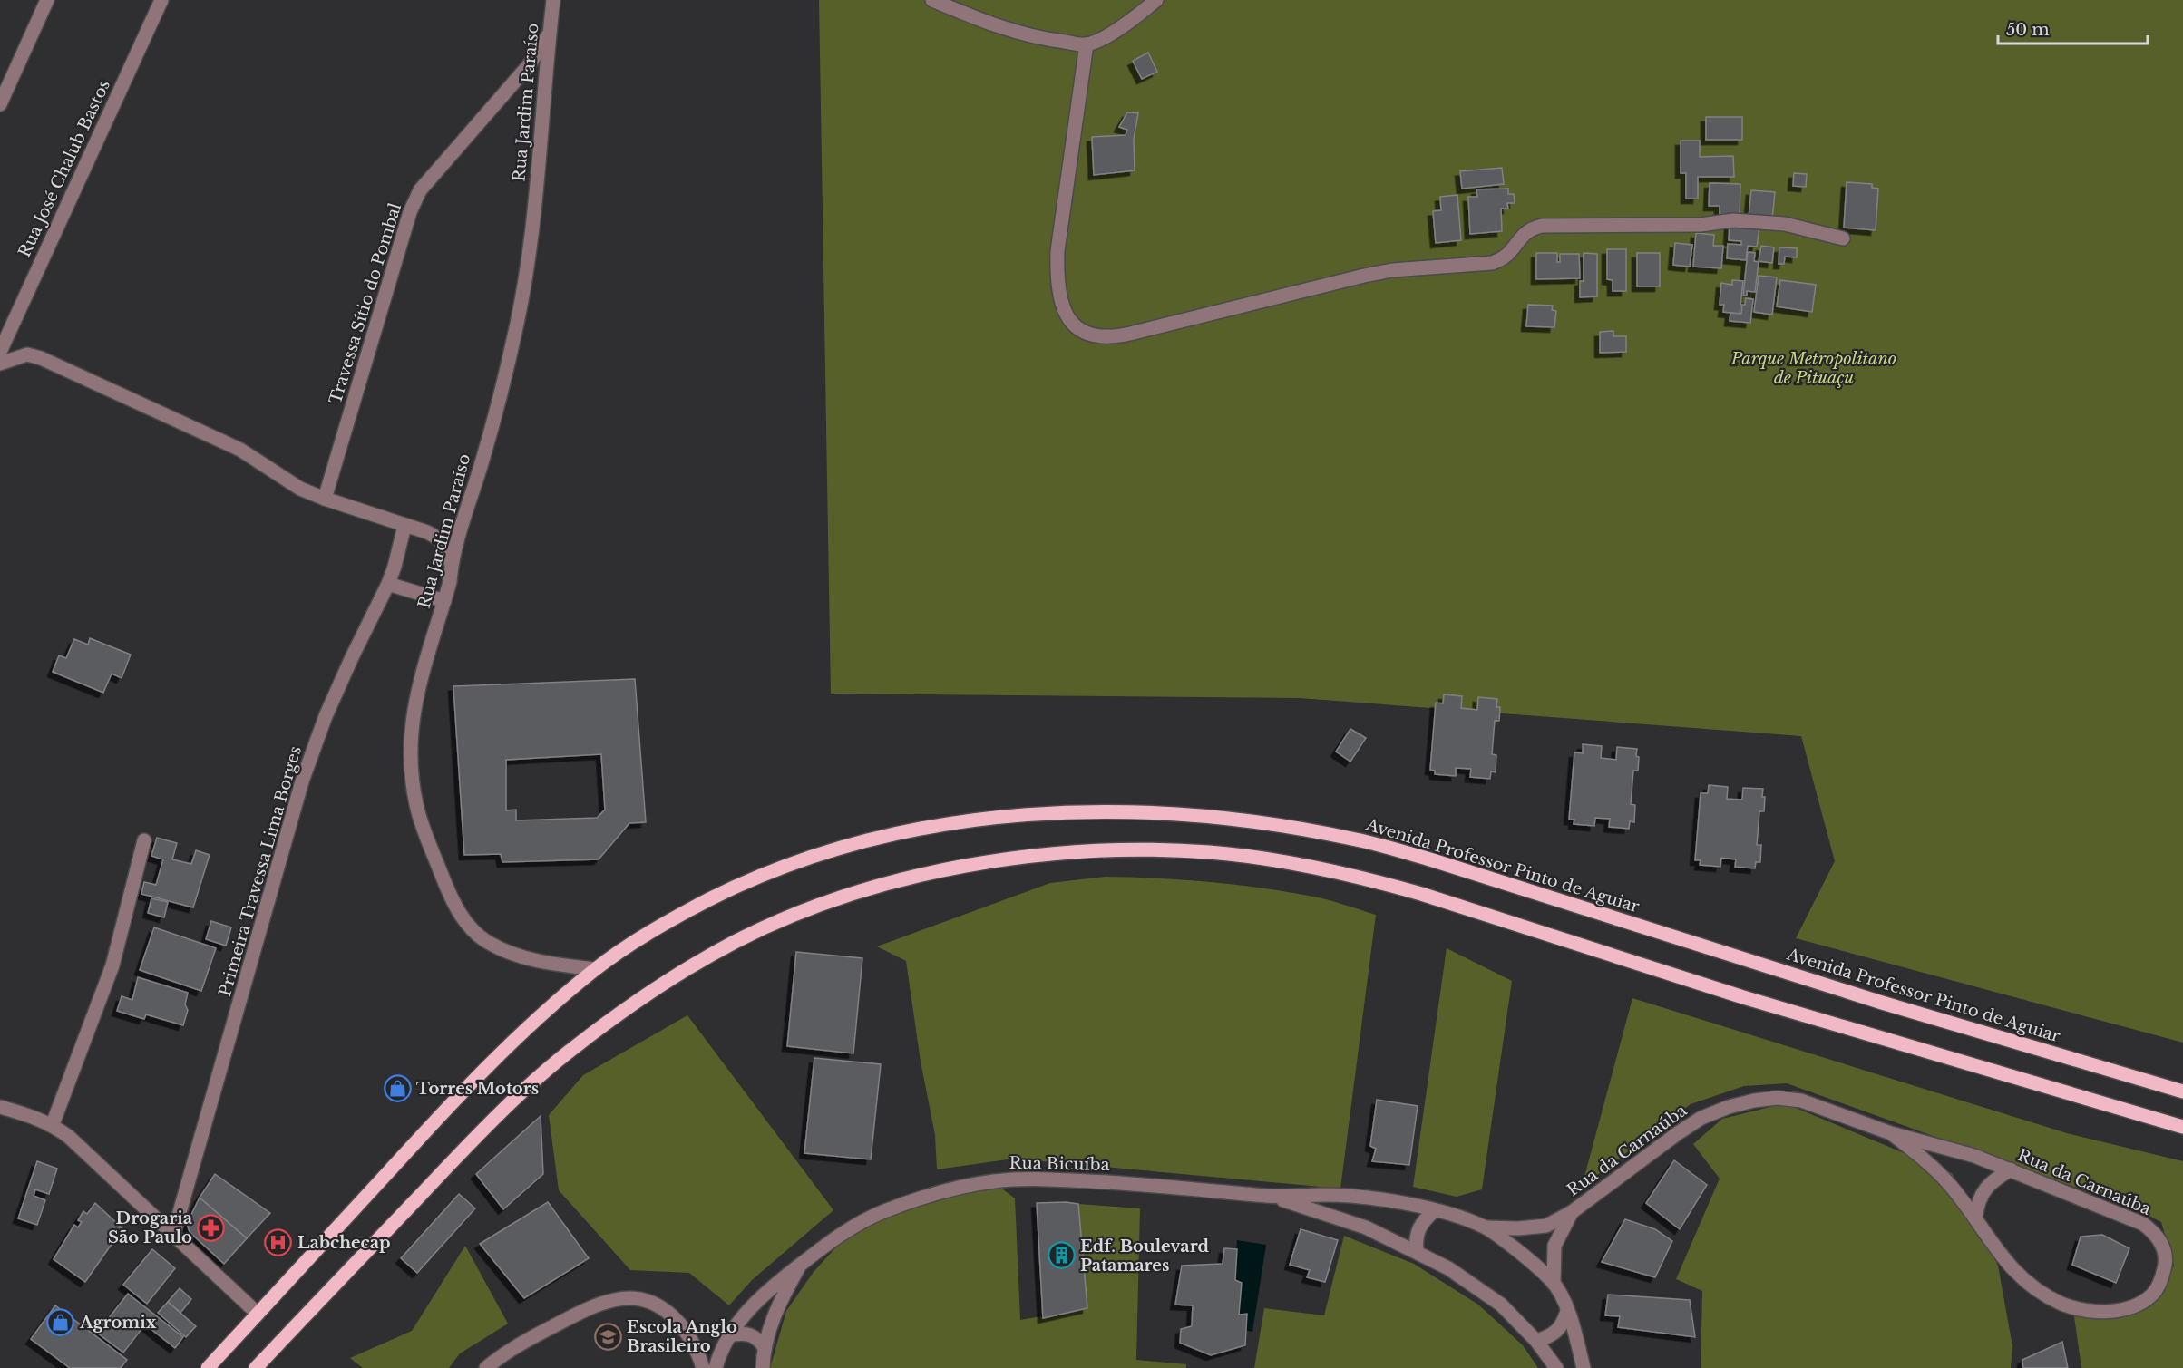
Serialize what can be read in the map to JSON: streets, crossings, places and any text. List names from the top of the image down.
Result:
{
  "streets": {
    "main road": ["Avenida Professor Pinto de Aguiar"],
    "street": [
      "Rua Jardim Paraíso",
      "Rua José Chalub Bastos",
      "Travessa Sítio do Pombal",
      "Primeira Travessa Lima Borges",
      "Rua da Carnaúba",
      "Rua Bicuíba"
    ]
  },
  "crossings": [
    ["Rua Jardim Paraíso", "Travessa Sítio do Pombal"],
    ["Rua Jardim Paraíso", "Avenida Professor Pinto de Aguiar"],
    ["Rua da Carnaúba", "Rua Bicuíba"]
  ],
  "parks": ["Parque Metropolitano de Pituaçu"],
  "places": {
    "shop": ["Torres Motors", "Agromix"],
    "pharmacy": ["Drogaria São Paulo"],
    "hospital": ["Labchecap"],
    "building": ["Edf. Boulevard Patamares"],
    "school or university": ["Escola Anglo Brasileiro"]
  },
  "scale_bar": "50 m"
}
